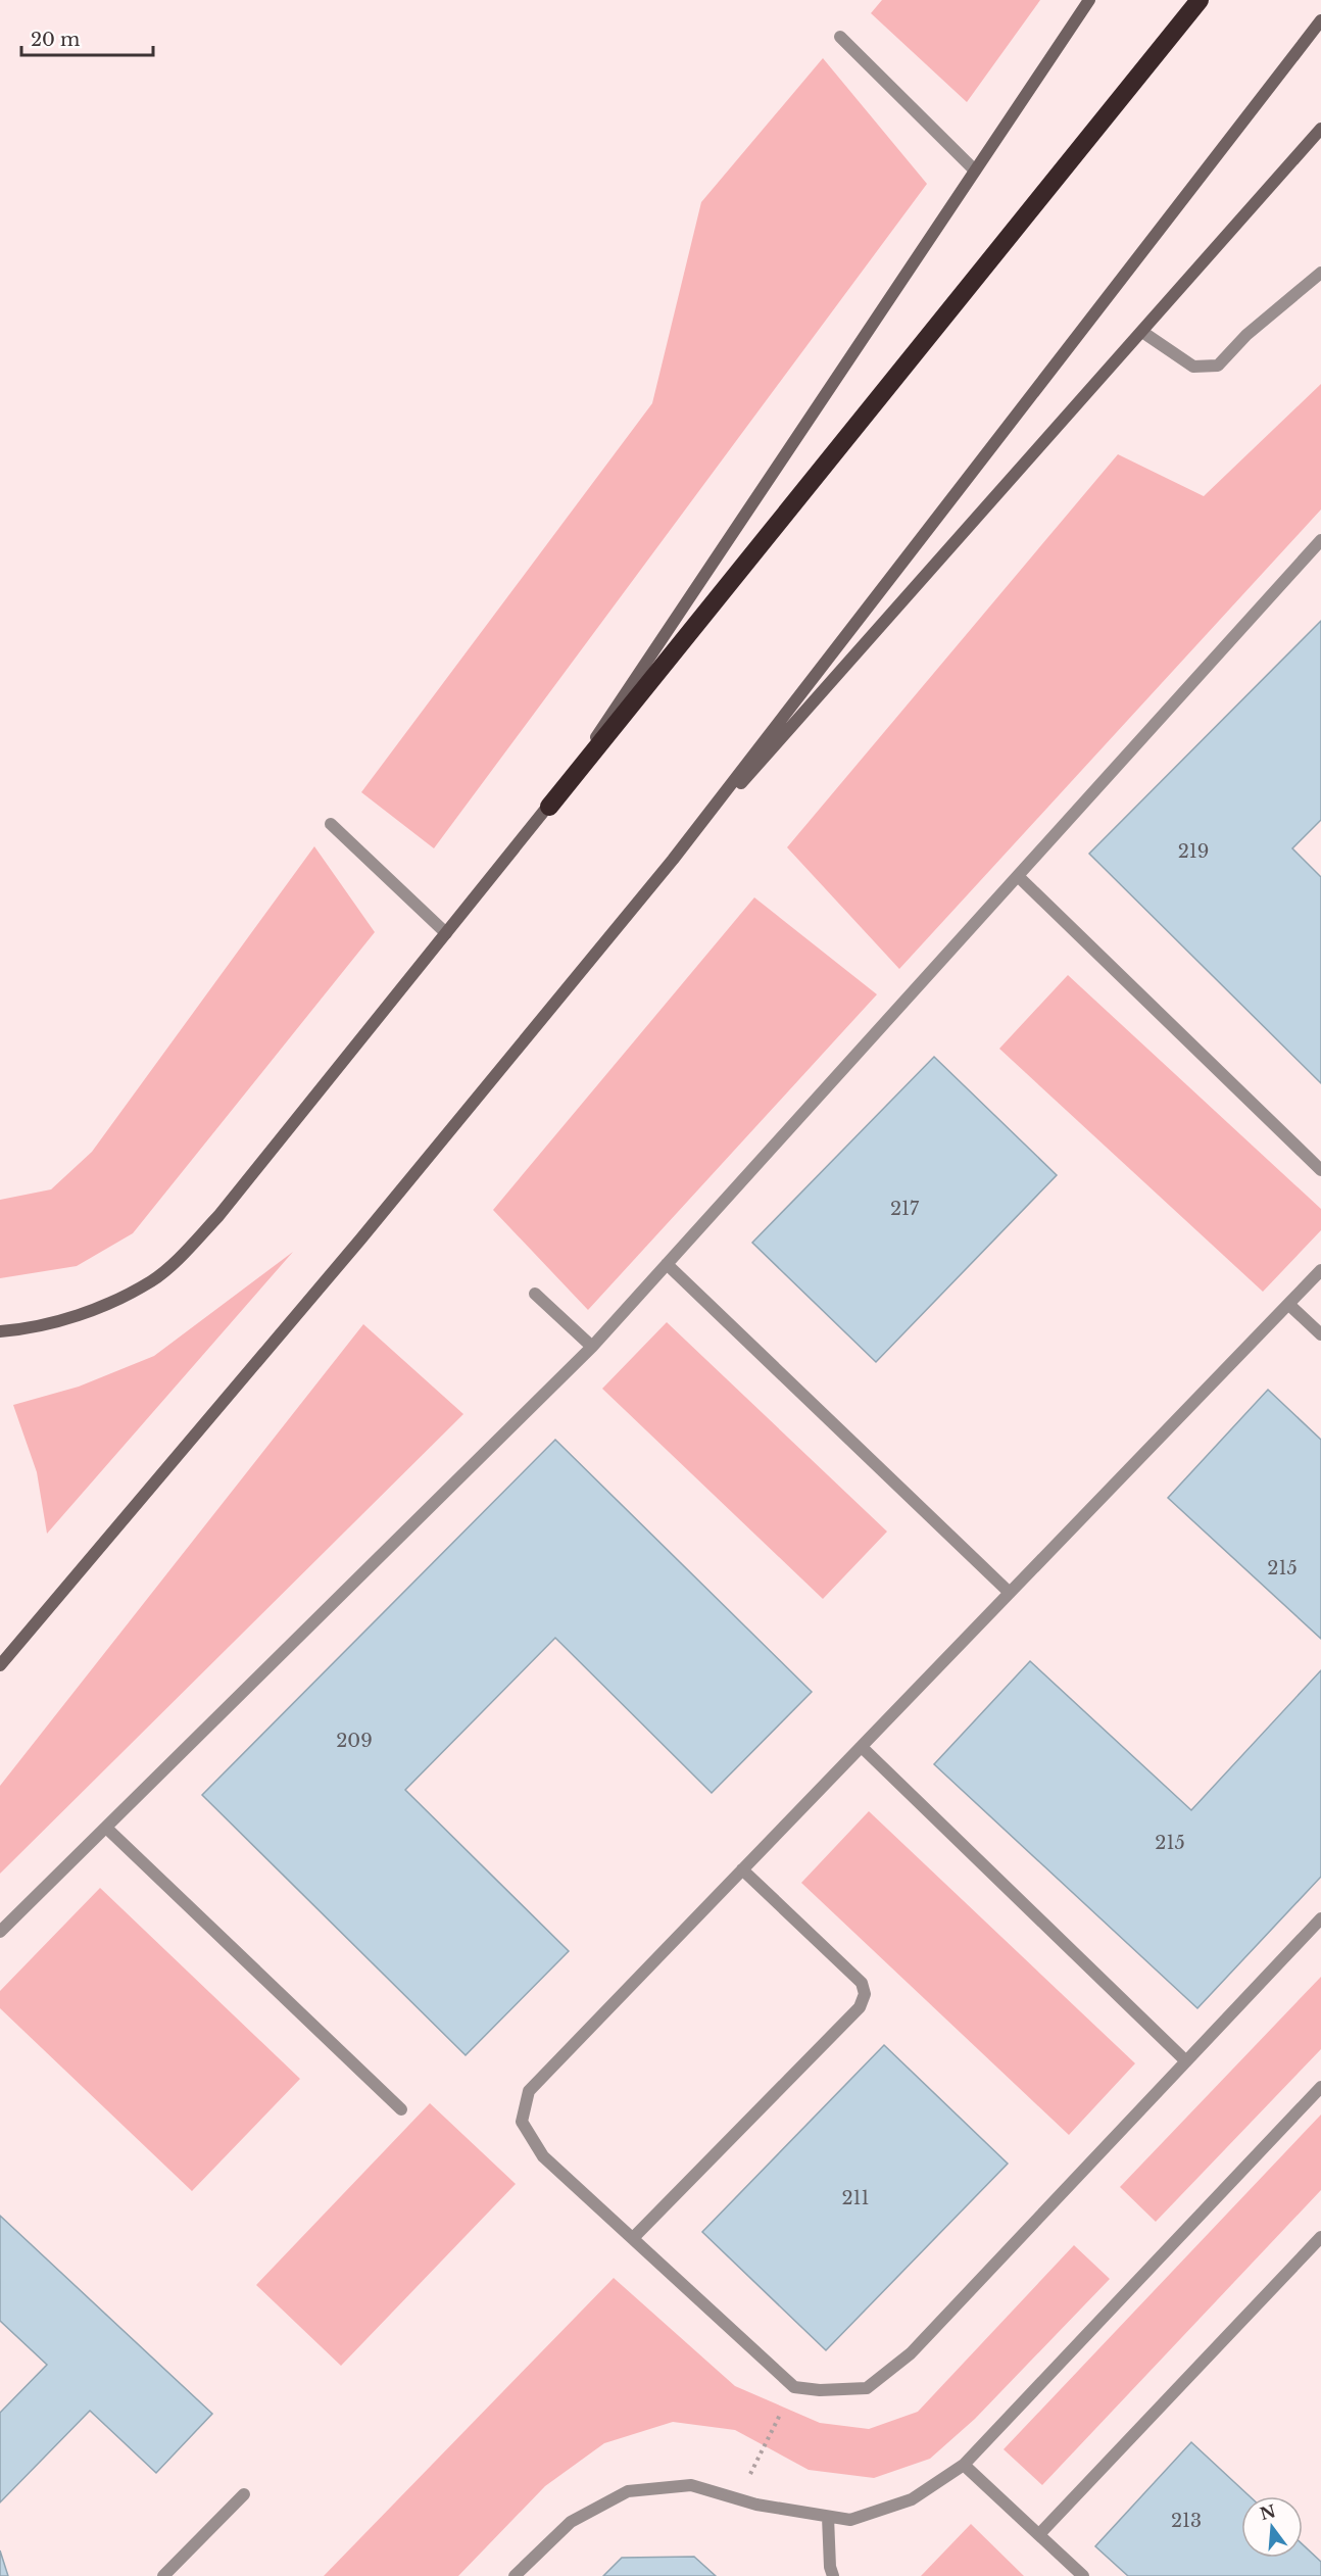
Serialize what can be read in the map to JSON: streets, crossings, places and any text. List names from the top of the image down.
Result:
{
  "house_numbers": [
    "219",
    "217",
    "215",
    "209",
    "215",
    "211",
    "213"
  ],
  "scale_bar": "20 m",
  "north": "top"
}
